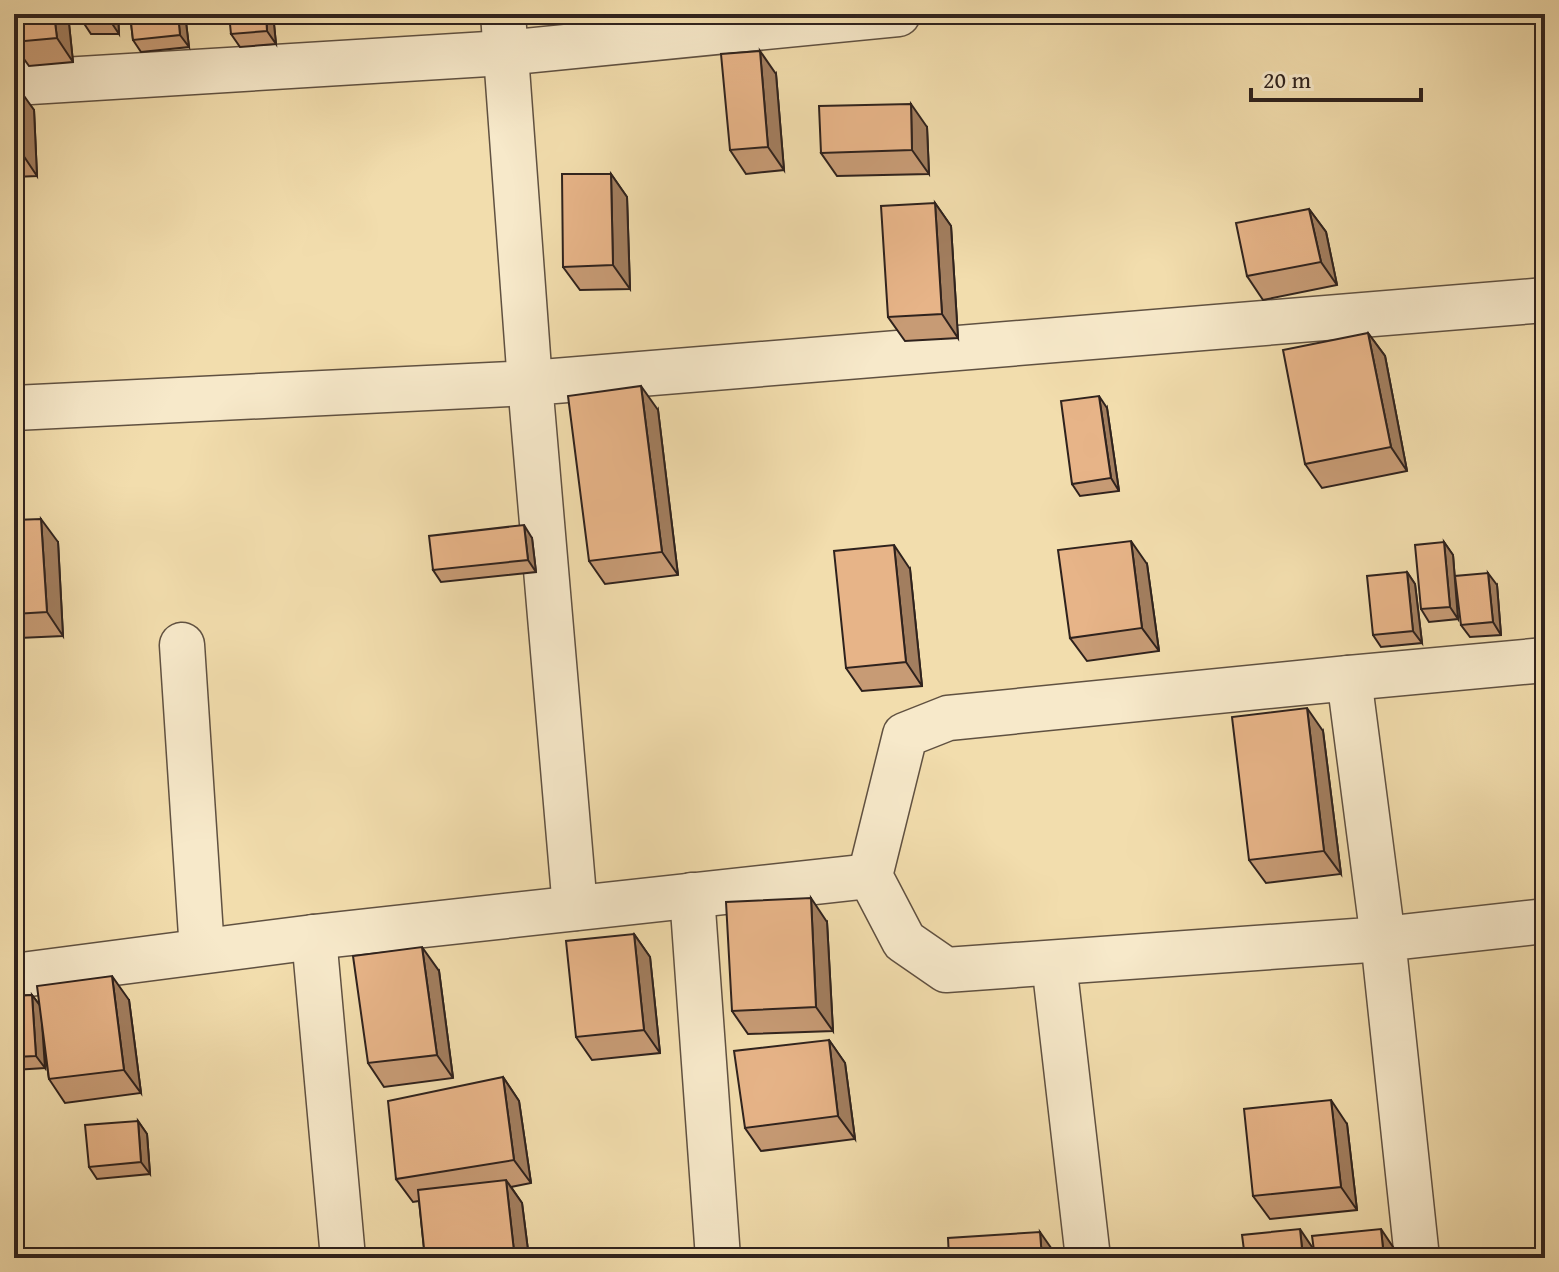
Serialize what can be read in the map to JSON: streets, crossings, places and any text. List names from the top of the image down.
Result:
{
  "scale_bar": "20 m"
}
